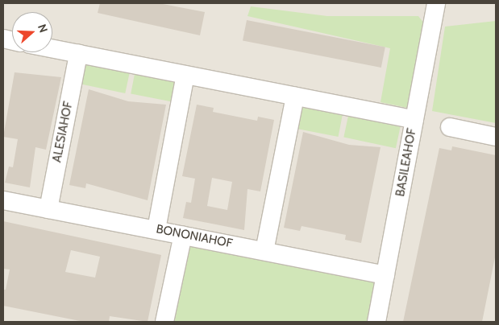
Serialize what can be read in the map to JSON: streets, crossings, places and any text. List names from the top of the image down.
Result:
{
  "streets": {
    "street": ["ALESIAHOF", "BASILEAHOF", "BONONIAHOF"]
  },
  "crossings": [
    ["ALESIAHOF", "BONONIAHOF"],
    ["BASILEAHOF", "BONONIAHOF"]
  ],
  "north": "right"
}
